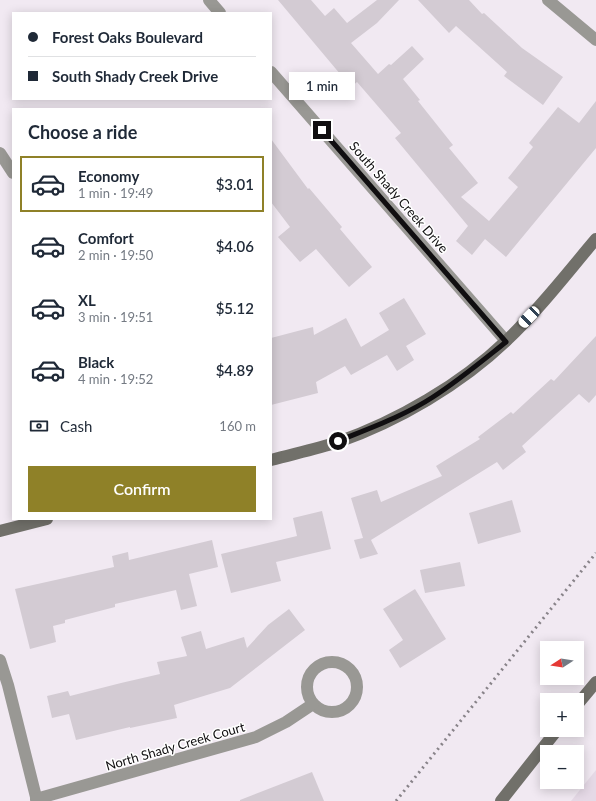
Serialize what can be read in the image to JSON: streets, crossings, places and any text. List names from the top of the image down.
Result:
{
  "streets": {
    "street": ["South Shady Creek Drive", "North Shady Creek Court"]
  },
  "north": "left",
  "page": {
    "banner": ["Forest Oaks Boulevard", "South Shady Creek Drive"],
    "bubble": "1 min",
    "heading": "Choose a ride",
    "list": [
      {
        "name": "Economy",
        "note": "1 min · 19:49",
        "value": "$3.01"
      },
      {
        "name": "Comfort",
        "note": "2 min · 19:50",
        "value": "$4.06"
      },
      {
        "name": "XL",
        "note": "3 min · 19:51",
        "value": "$5.12"
      },
      {
        "name": "Black",
        "note": "4 min · 19:52",
        "value": "$4.89"
      }
    ],
    "pay": ["Cash", "160 m"],
    "buttons": "Confirm",
    "map_buttons": ["+", "−"]
  }
}
